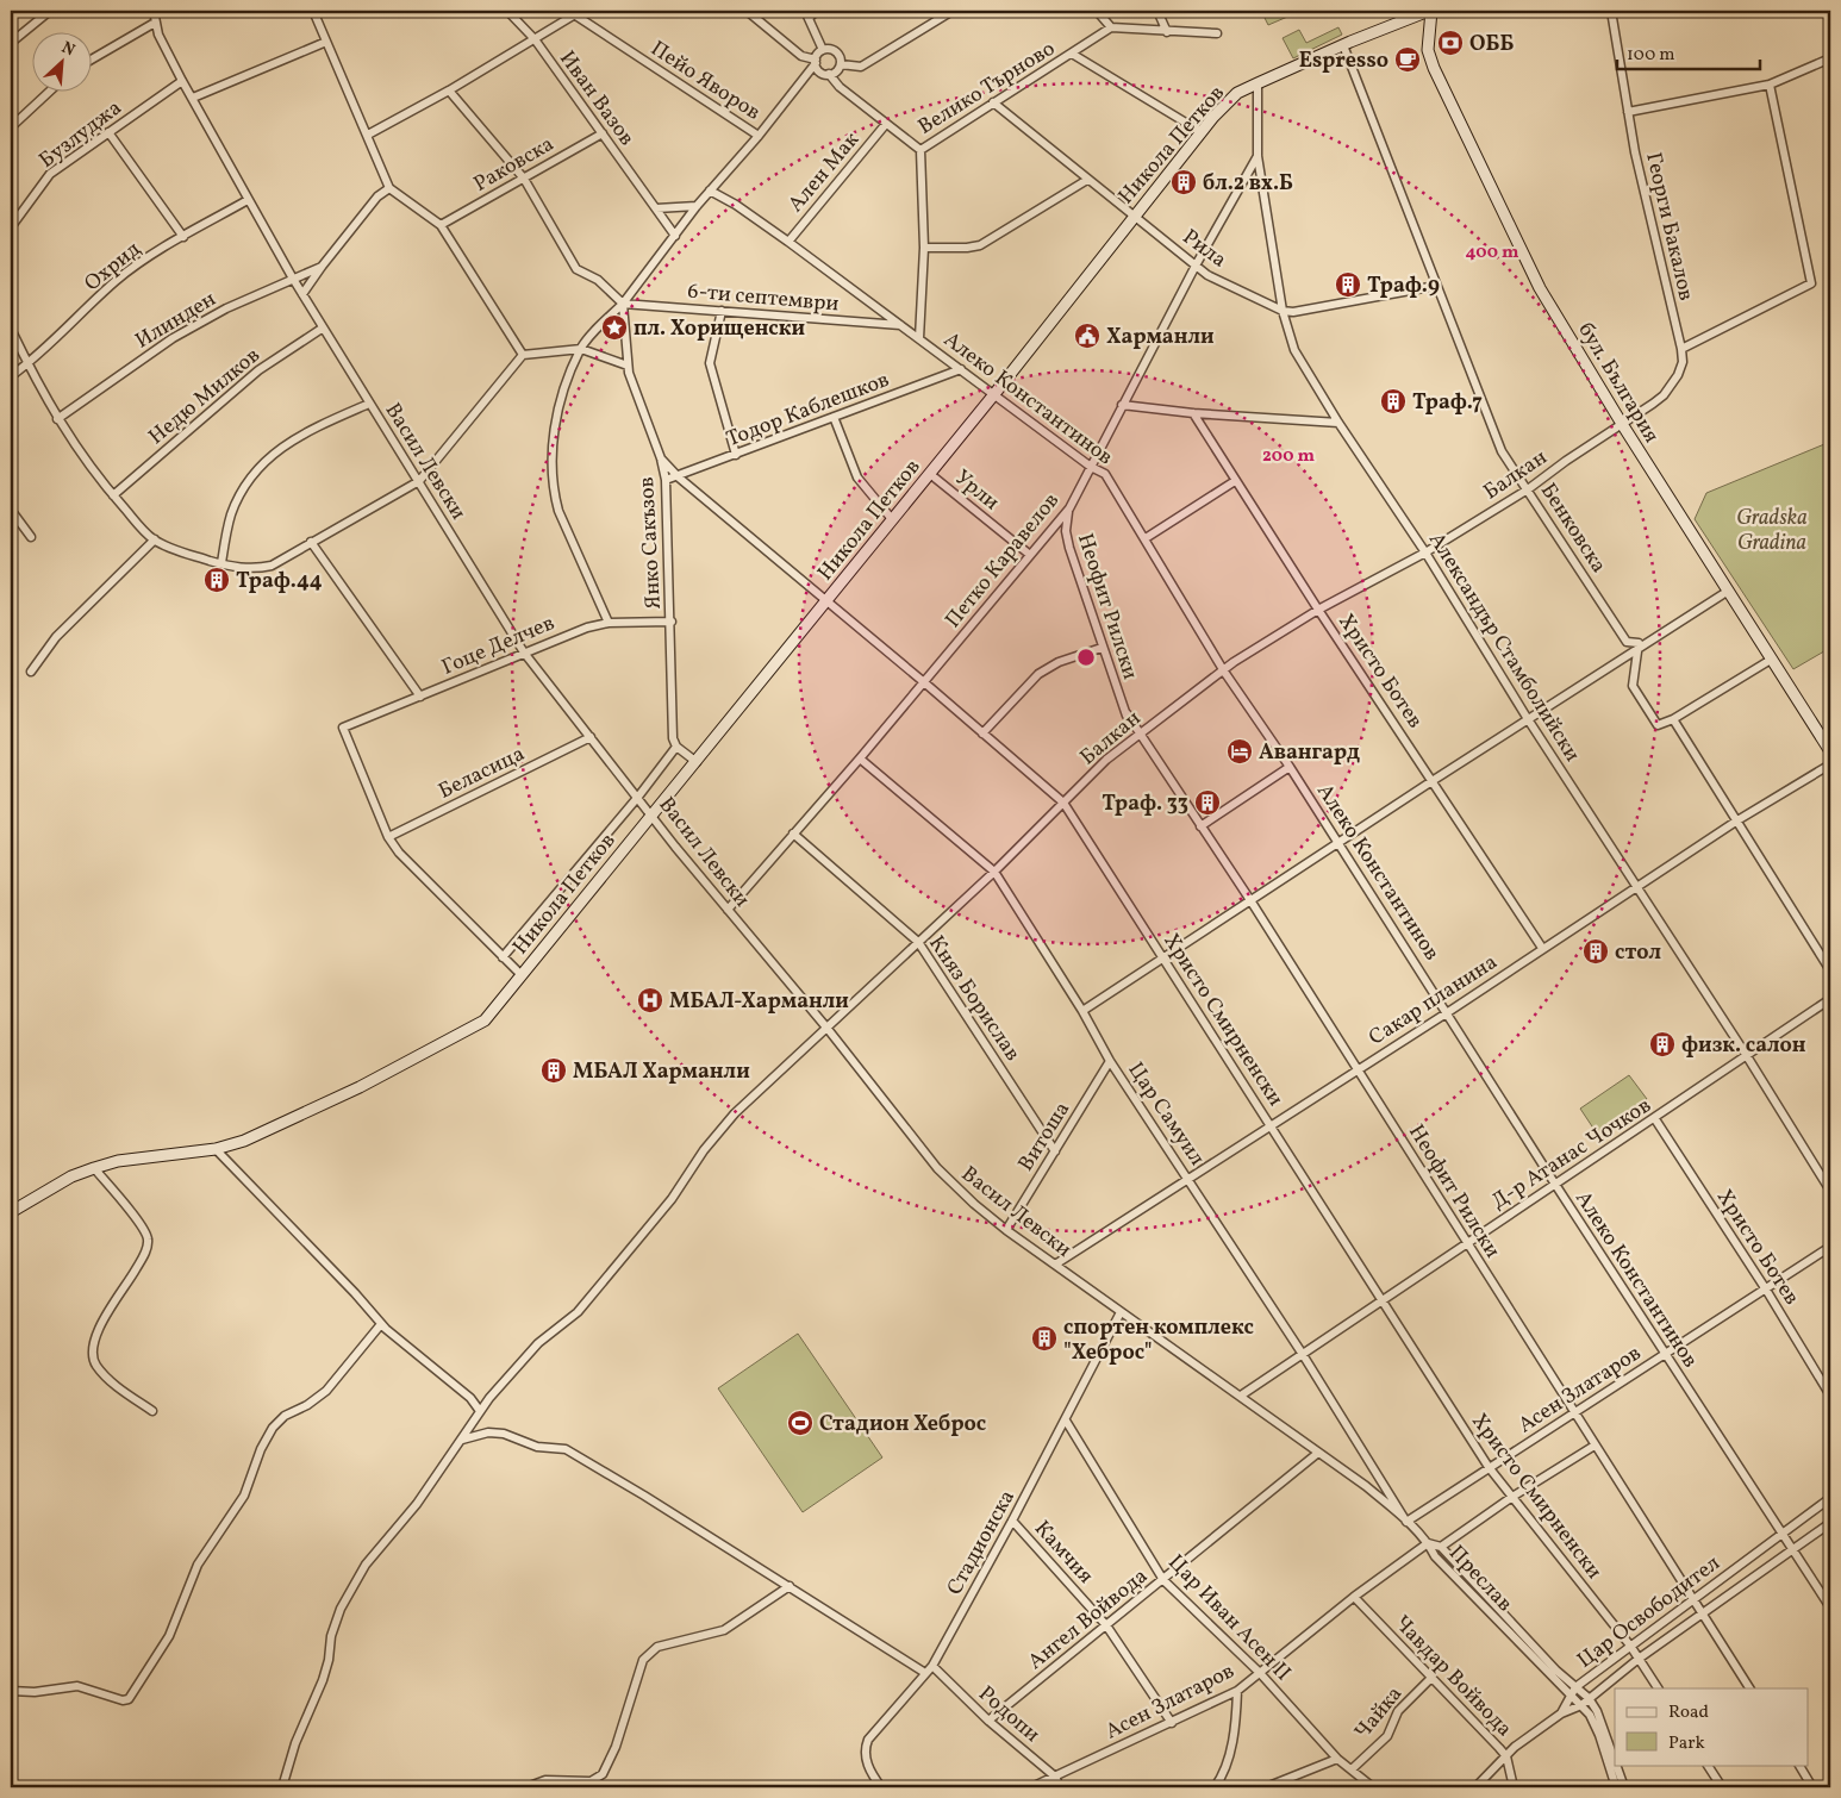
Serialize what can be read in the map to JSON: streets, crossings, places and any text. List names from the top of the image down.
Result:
{
  "streets": {
    "street": [
      "Пейо Яворов",
      "Велико Търново",
      "Иван Вазов",
      "Бузлуджа",
      "Никола Петков",
      "Раковска",
      "Ален Мак",
      "Георги Бакалов",
      "Рила",
      "Охрид",
      "6-ти септември",
      "Илинден",
      "бул. България",
      "Недю Милков",
      "Алеко Константинов",
      "Тодор Каблешков",
      "Васил Левски",
      "Балкан",
      "Урли",
      "Бенковска",
      "Янко Сакъзов",
      "Петко Каравелов",
      "Неофит Рилски",
      "Гоце Делчев",
      "Александър Стамболийски",
      "Христо Ботев",
      "Беласица",
      "Княз Борислав",
      "Сакар планина",
      "Христо Смирненски",
      "Цар Самуил",
      "Витоша",
      "Д-р Атанас Чочков",
      "Асен Златаров",
      "Стадионска",
      "Камчия",
      "Преслав",
      "Цар Освободител",
      "Цар Иван Асен II",
      "Ангел Войвода",
      "Чавдар Войвода",
      "Чайка",
      "Родопи"
    ]
  },
  "crossings": [
    ["Велико Търново", "Ален Мак"],
    ["Велико Търново", "Рила"],
    ["Иван Вазов", "Раковска"],
    ["Бузлуджа", "Васил Левски"],
    ["Никола Петков", "Рила"],
    ["Никола Петков", "бул. България"],
    ["Никола Петков", "Алеко Константинов"],
    ["Никола Петков", "Васил Левски"],
    ["Никола Петков", "Урли"],
    ["Никола Петков", "Бенковска"],
    ["Никола Петков", "Александър Стамболийски"],
    ["Никола Петков", "Христо Смирненски"],
    ["Ален Мак", "Алеко Константинов"],
    ["Георги Бакалов", "бул. България"],
    ["Георги Бакалов", "Балкан"],
    ["Рила", "Бенковска"],
    ["Рила", "Петко Каравелов"],
    ["Рила", "Александър Стамболийски"],
    ["Охрид", "Васил Левски"],
    ["6-ти септември", "Алеко Константинов"],
    ["6-ти септември", "Янко Сакъзов"],
    ["Илинден", "Васил Левски"],
    ["бул. България", "Балкан"],
    ["Недю Милков", "Васил Левски"],
    ["Алеко Константинов", "Тодор Каблешков"],
    ["Алеко Константинов", "Балкан"],
    ["Алеко Константинов", "Петко Каравелов"],
    ["Алеко Константинов", "Сакар планина"],
    ["Алеко Константинов", "Д-р Атанас Чочков"],
    ["Алеко Константинов", "Асен Златаров"],
    ["Алеко Константинов", "Цар Освободител"],
    ["Тодор Каблешков", "Янко Сакъзов"],
    ["Тодор Каблешков", "Христо Смирненски"],
    ["Васил Левски", "Балкан"],
    ["Васил Левски", "Петко Каравелов"],
    ["Васил Левски", "Гоце Делчев"],
    ["Васил Левски", "Беласица"],
    ["Васил Левски", "Сакар планина"],
    ["Васил Левски", "Цар Самуил"],
    ["Васил Левски", "Витоша"],
    ["Васил Левски", "Д-р Атанас Чочков"],
    ["Васил Левски", "Асен Златаров"],
    ["Васил Левски", "Стадионска"],
    ["Васил Левски", "Преслав"],
    ["Васил Левски", "Ангел Войвода"],
    ["Балкан", "Бенковска"],
    ["Балкан", "Неофит Рилски"],
    ["Балкан", "Александър Стамболийски"],
    ["Балкан", "Христо Ботев"],
    ["Балкан", "Княз Борислав"],
    ["Балкан", "Христо Смирненски"],
    ["Балкан", "Цар Самуил"],
    ["Урли", "Петко Каравелов"],
    ["Янко Сакъзов", "Гоце Делчев"],
    ["Янко Сакъзов", "Христо Смирненски"],
    ["Петко Каравелов", "Неофит Рилски"],
    ["Петко Каравелов", "Александър Стамболийски"],
    ["Петко Каравелов", "Княз Борислав"],
    ["Петко Каравелов", "Христо Смирненски"],
    ["Петко Каравелов", "Цар Самуил"],
    ["Неофит Рилски", "Сакар планина"],
    ["Неофит Рилски", "Д-р Атанас Чочков"],
    ["Неофит Рилски", "Асен Златаров"],
    ["Неофит Рилски", "Цар Освободител"],
    ["Гоце Делчев", "Беласица"],
    ["Александър Стамболийски", "Сакар планина"],
    ["Александър Стамболийски", "Д-р Атанас Чочков"],
    ["Христо Ботев", "Сакар планина"],
    ["Христо Ботев", "Д-р Атанас Чочков"],
    ["Христо Ботев", "Асен Златаров"],
    ["Княз Борислав", "Витоша"],
    ["Сакар планина", "Христо Смирненски"],
    ["Сакар планина", "Цар Самуил"],
    ["Христо Смирненски", "Д-р Атанас Чочков"],
    ["Христо Смирненски", "Асен Златаров"],
    ["Христо Смирненски", "Цар Освободител"],
    ["Цар Самуил", "Витоша"],
    ["Цар Самуил", "Д-р Атанас Чочков"],
    ["Цар Самуил", "Асен Златаров"],
    ["Асен Златаров", "Камчия"],
    ["Асен Златаров", "Преслав"],
    ["Асен Златаров", "Цар Иван Асен II"],
    ["Асен Златаров", "Чавдар Войвода"],
    ["Асен Златаров", "Родопи"],
    ["Стадионска", "Камчия"],
    ["Стадионска", "Цар Иван Асен II"],
    ["Стадионска", "Родопи"],
    ["Камчия", "Ангел Войвода"],
    ["Преслав", "Цар Освободител"],
    ["Цар Иван Асен II", "Ангел Войвода"],
    ["Цар Иван Асен II", "Чайка"],
    ["Ангел Войвода", "Родопи"],
    ["Чавдар Войвода", "Чайка"]
  ],
  "parks": ["Gradska Gradina"],
  "places": {
    "bank": ["ОББ"],
    "cafe": ["Espresso"],
    "building": [
      "бл.2 вх.Б",
      "Траф.9",
      "Траф.7",
      "Траф.44",
      "Траф. 33",
      "стол",
      "физк. салон",
      "МБАЛ Харманли",
      "спортен комплекс \"Хеброс\""
    ],
    "place": ["пл. Хорищенски"],
    "public building": ["Харманли"],
    "hotel": ["Авангард"],
    "hospital": ["МБАЛ-Харманли"],
    "sports": ["Стадион Хеброс"]
  },
  "legend": ["Road", "Park"],
  "scale_bar": "100 m",
  "north": "top right",
  "rings": ["400 m", "200 m"]
}
